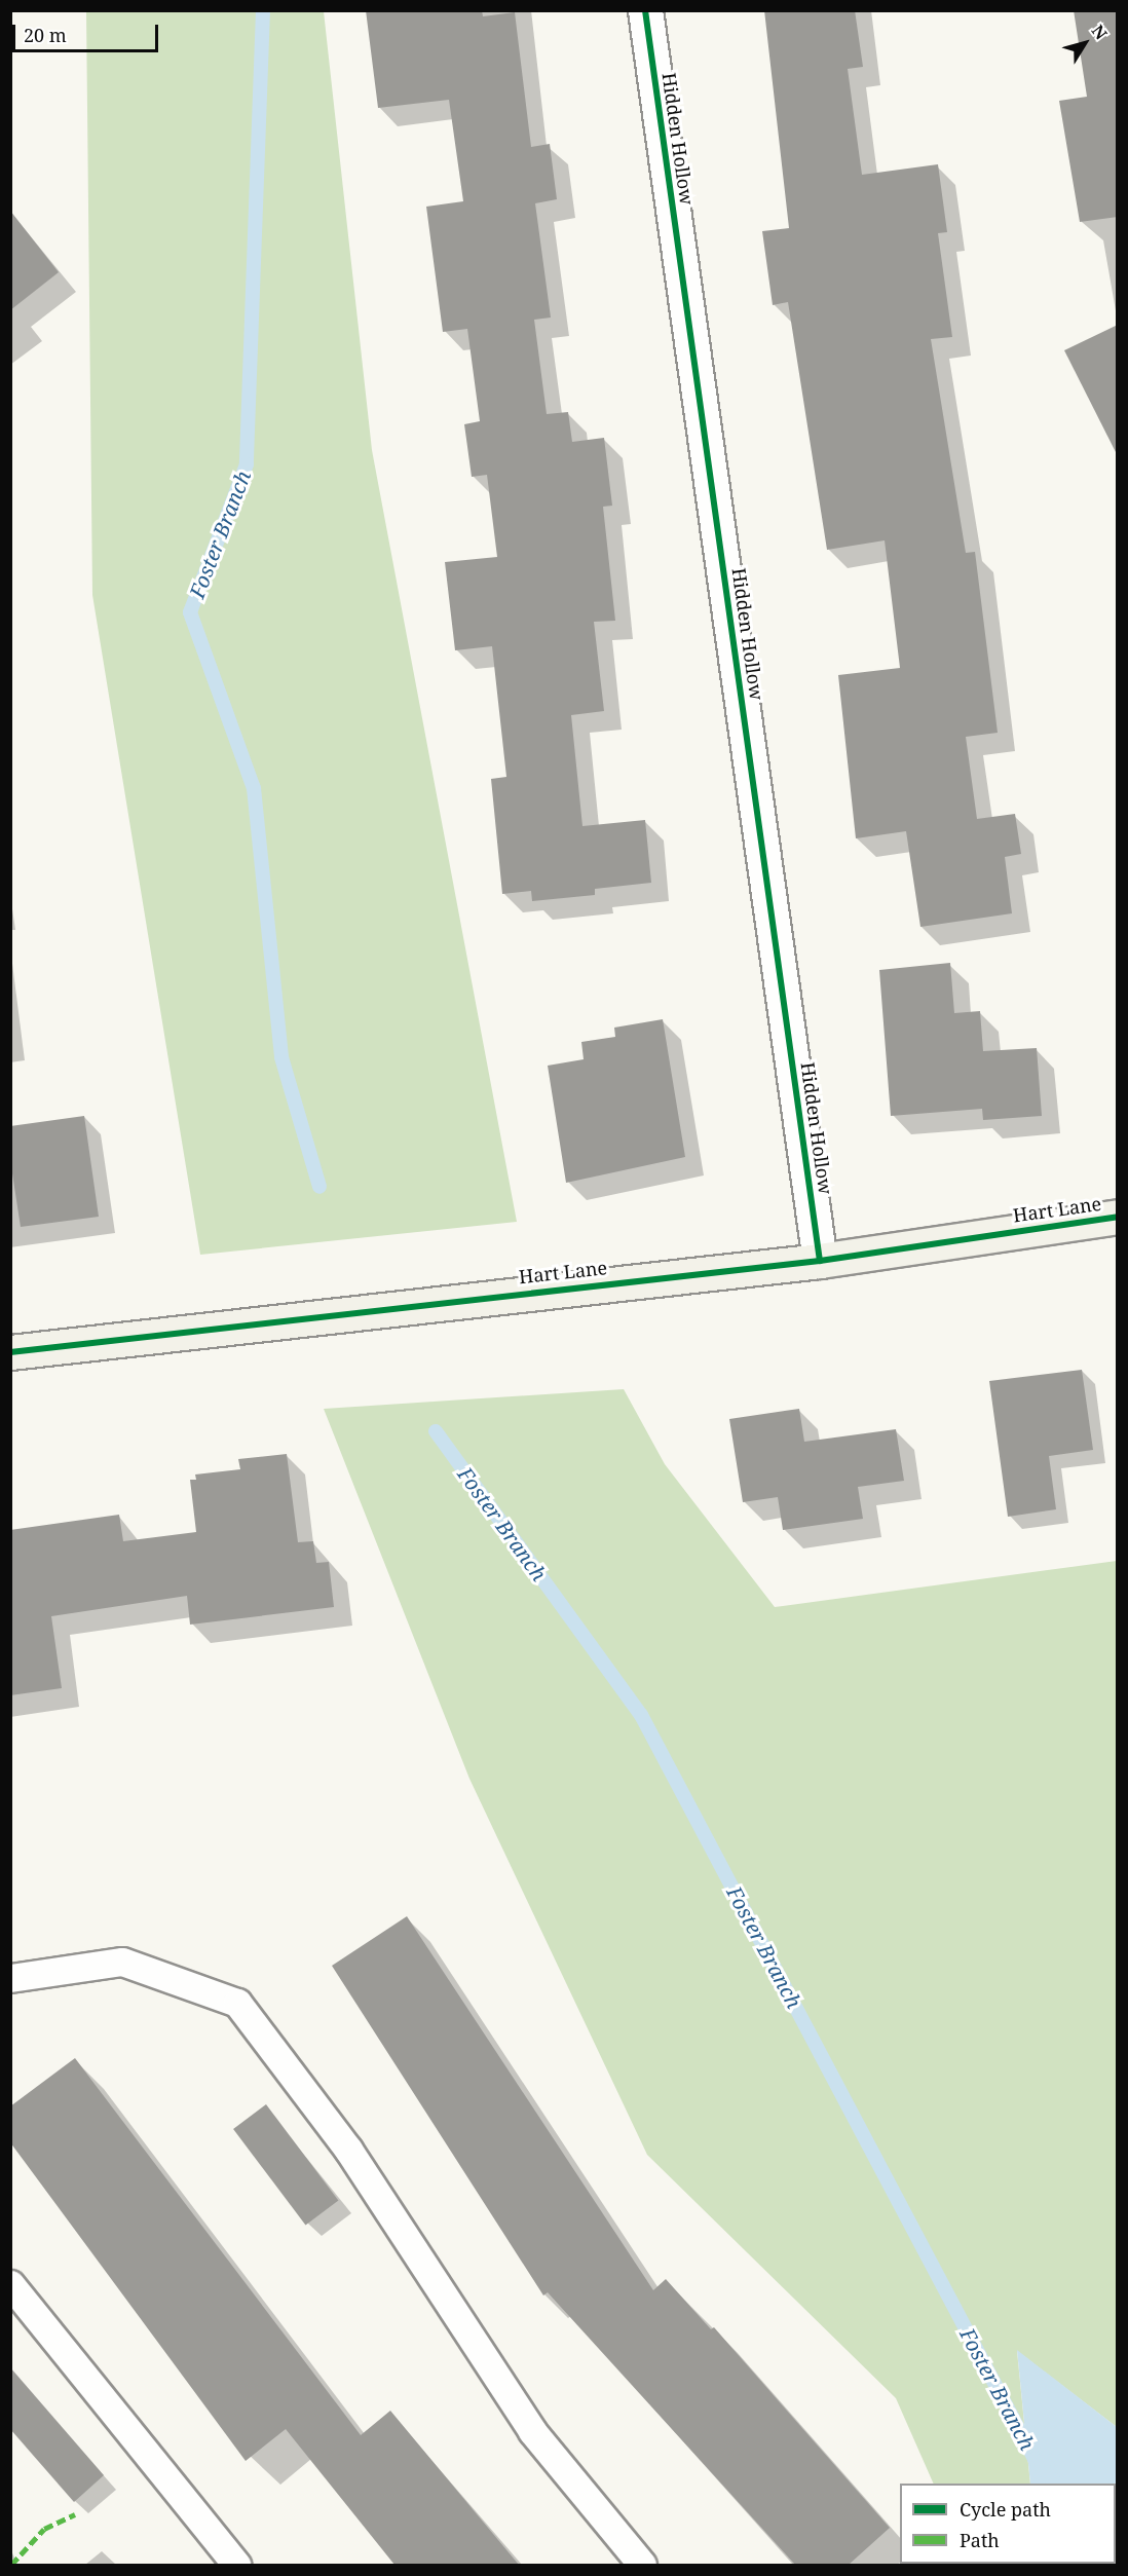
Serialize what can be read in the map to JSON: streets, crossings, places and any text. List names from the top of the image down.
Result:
{
  "streets": {
    "street": ["Hidden Hollow", "Hart Lane"]
  },
  "crossings": [
    ["Hidden Hollow", "Hart Lane"]
  ],
  "water": ["Foster Branch"],
  "legend": ["Cycle path", "Path"],
  "scale_bar": "20 m",
  "north": "top right"
}
